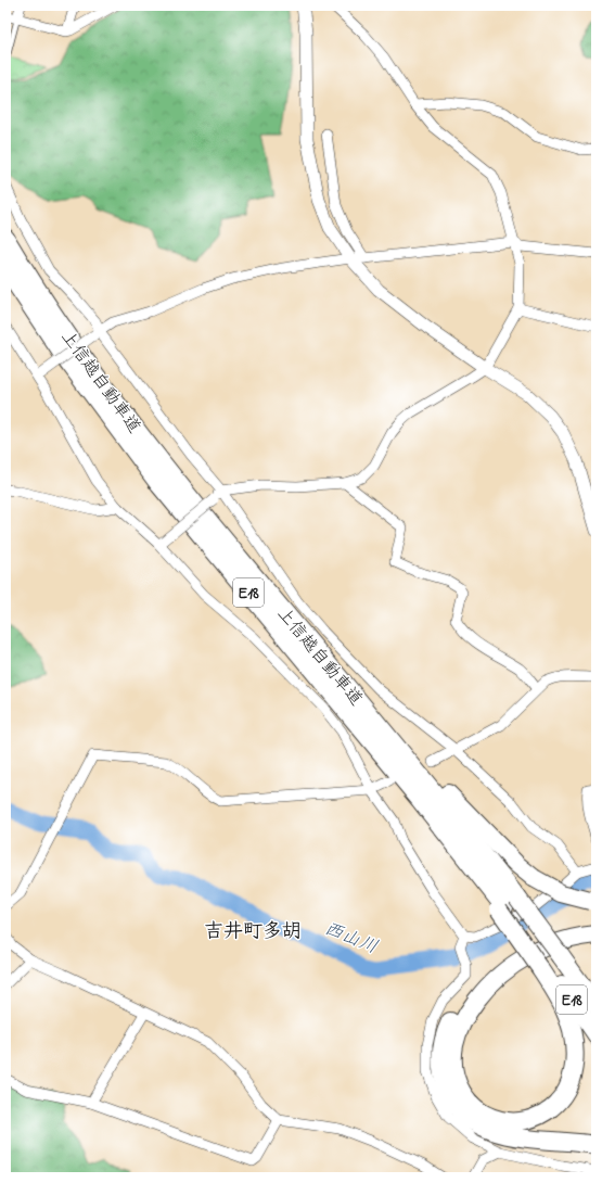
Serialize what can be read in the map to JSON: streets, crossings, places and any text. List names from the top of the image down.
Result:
{
  "streets": {
    "highway": ["上信越自動車道", "E18"]
  },
  "districts": ["吉井町多胡"],
  "water": ["西山川"]
}
